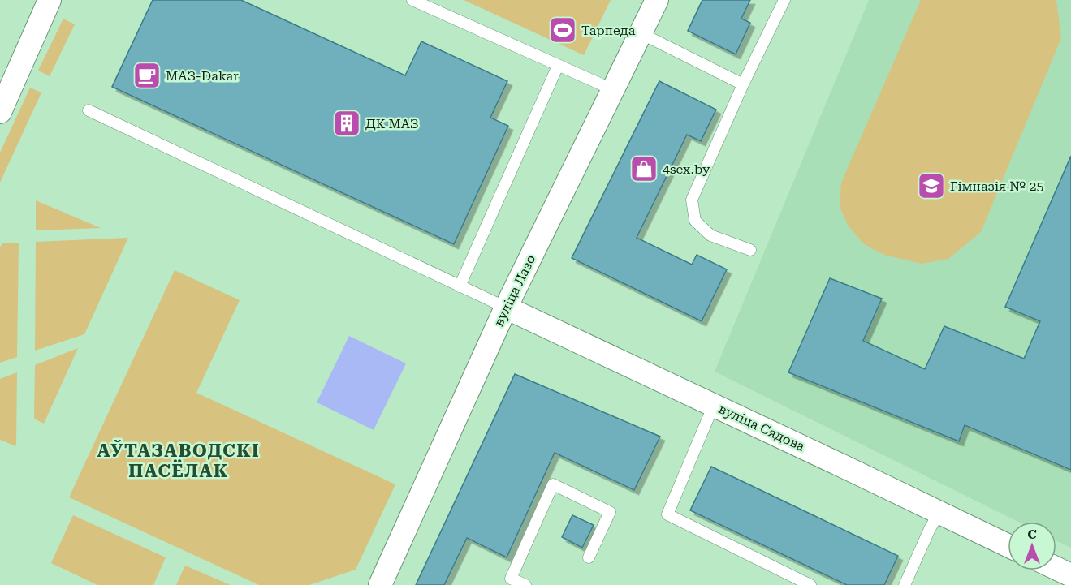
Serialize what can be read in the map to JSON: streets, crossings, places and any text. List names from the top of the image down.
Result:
{
  "streets": {
    "street": ["вуліца Лазо", "вуліца Сядова"]
  },
  "crossings": [
    ["вуліца Лазо", "вуліца Сядова"]
  ],
  "districts": ["АЎТАЗАВОДСКІ ПАСЁЛАК"],
  "places": {
    "sports": ["Тарпеда"],
    "cafe": ["МАЗ-Dakar"],
    "building": ["ДК МАЗ"],
    "shop": ["4sex.by"],
    "school or university": ["Гімназія № 25"]
  },
  "north": "top"
}
